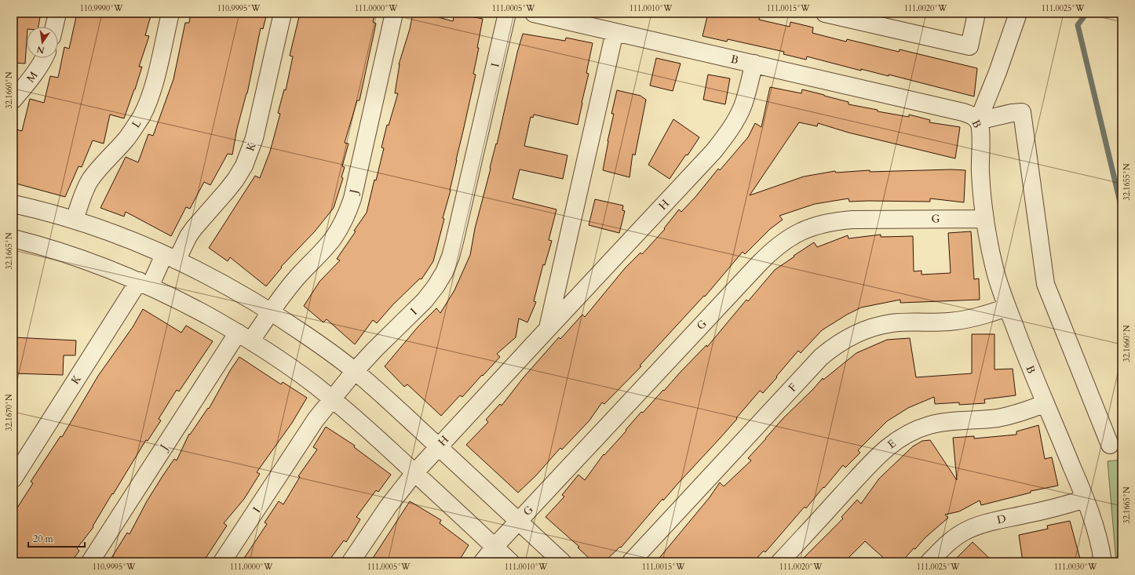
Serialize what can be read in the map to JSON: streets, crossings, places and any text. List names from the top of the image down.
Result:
{
  "streets": {
    "street": [
      "B",
      "I",
      "M",
      "L",
      "K",
      "J",
      "H",
      "G",
      "F",
      "E",
      "D"
    ]
  },
  "crossings": [
    ["B", "H"],
    ["B", "G"],
    ["B", "F"],
    ["B", "E"],
    ["B", "D"]
  ],
  "scale_bar": "20 m",
  "north": "bottom",
  "coordinates": [
    "110.9990°W",
    "110.9995°W",
    "111.0000°W",
    "111.0005°W",
    "111.0010°W",
    "111.0015°W",
    "111.0020°W",
    "111.0025°W",
    "32.1660°N",
    "32.1655°N",
    "32.1665°N",
    "32.1670°N",
    "111.0030°W"
  ]
}
